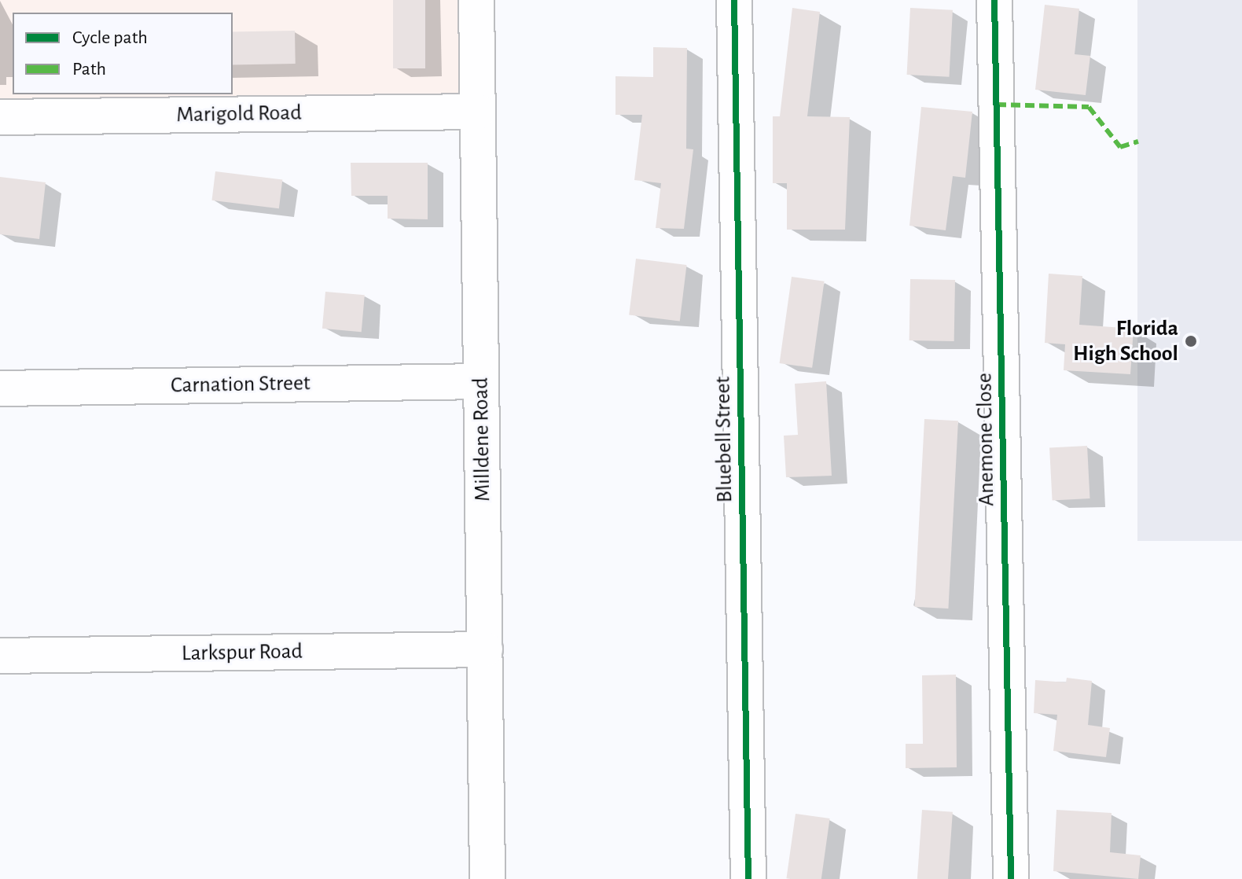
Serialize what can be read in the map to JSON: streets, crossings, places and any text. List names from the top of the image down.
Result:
{
  "streets": {
    "street": [
      "Marigold Road",
      "Carnation Street",
      "Milldene Road",
      "Bluebell Street",
      "Anemone Close",
      "Larkspur Road"
    ]
  },
  "crossings": [
    ["Marigold Road", "Milldene Road"],
    ["Carnation Street", "Milldene Road"],
    ["Milldene Road", "Larkspur Road"]
  ],
  "places": ["Florida High School"],
  "legend": ["Cycle path", "Path"]
}
